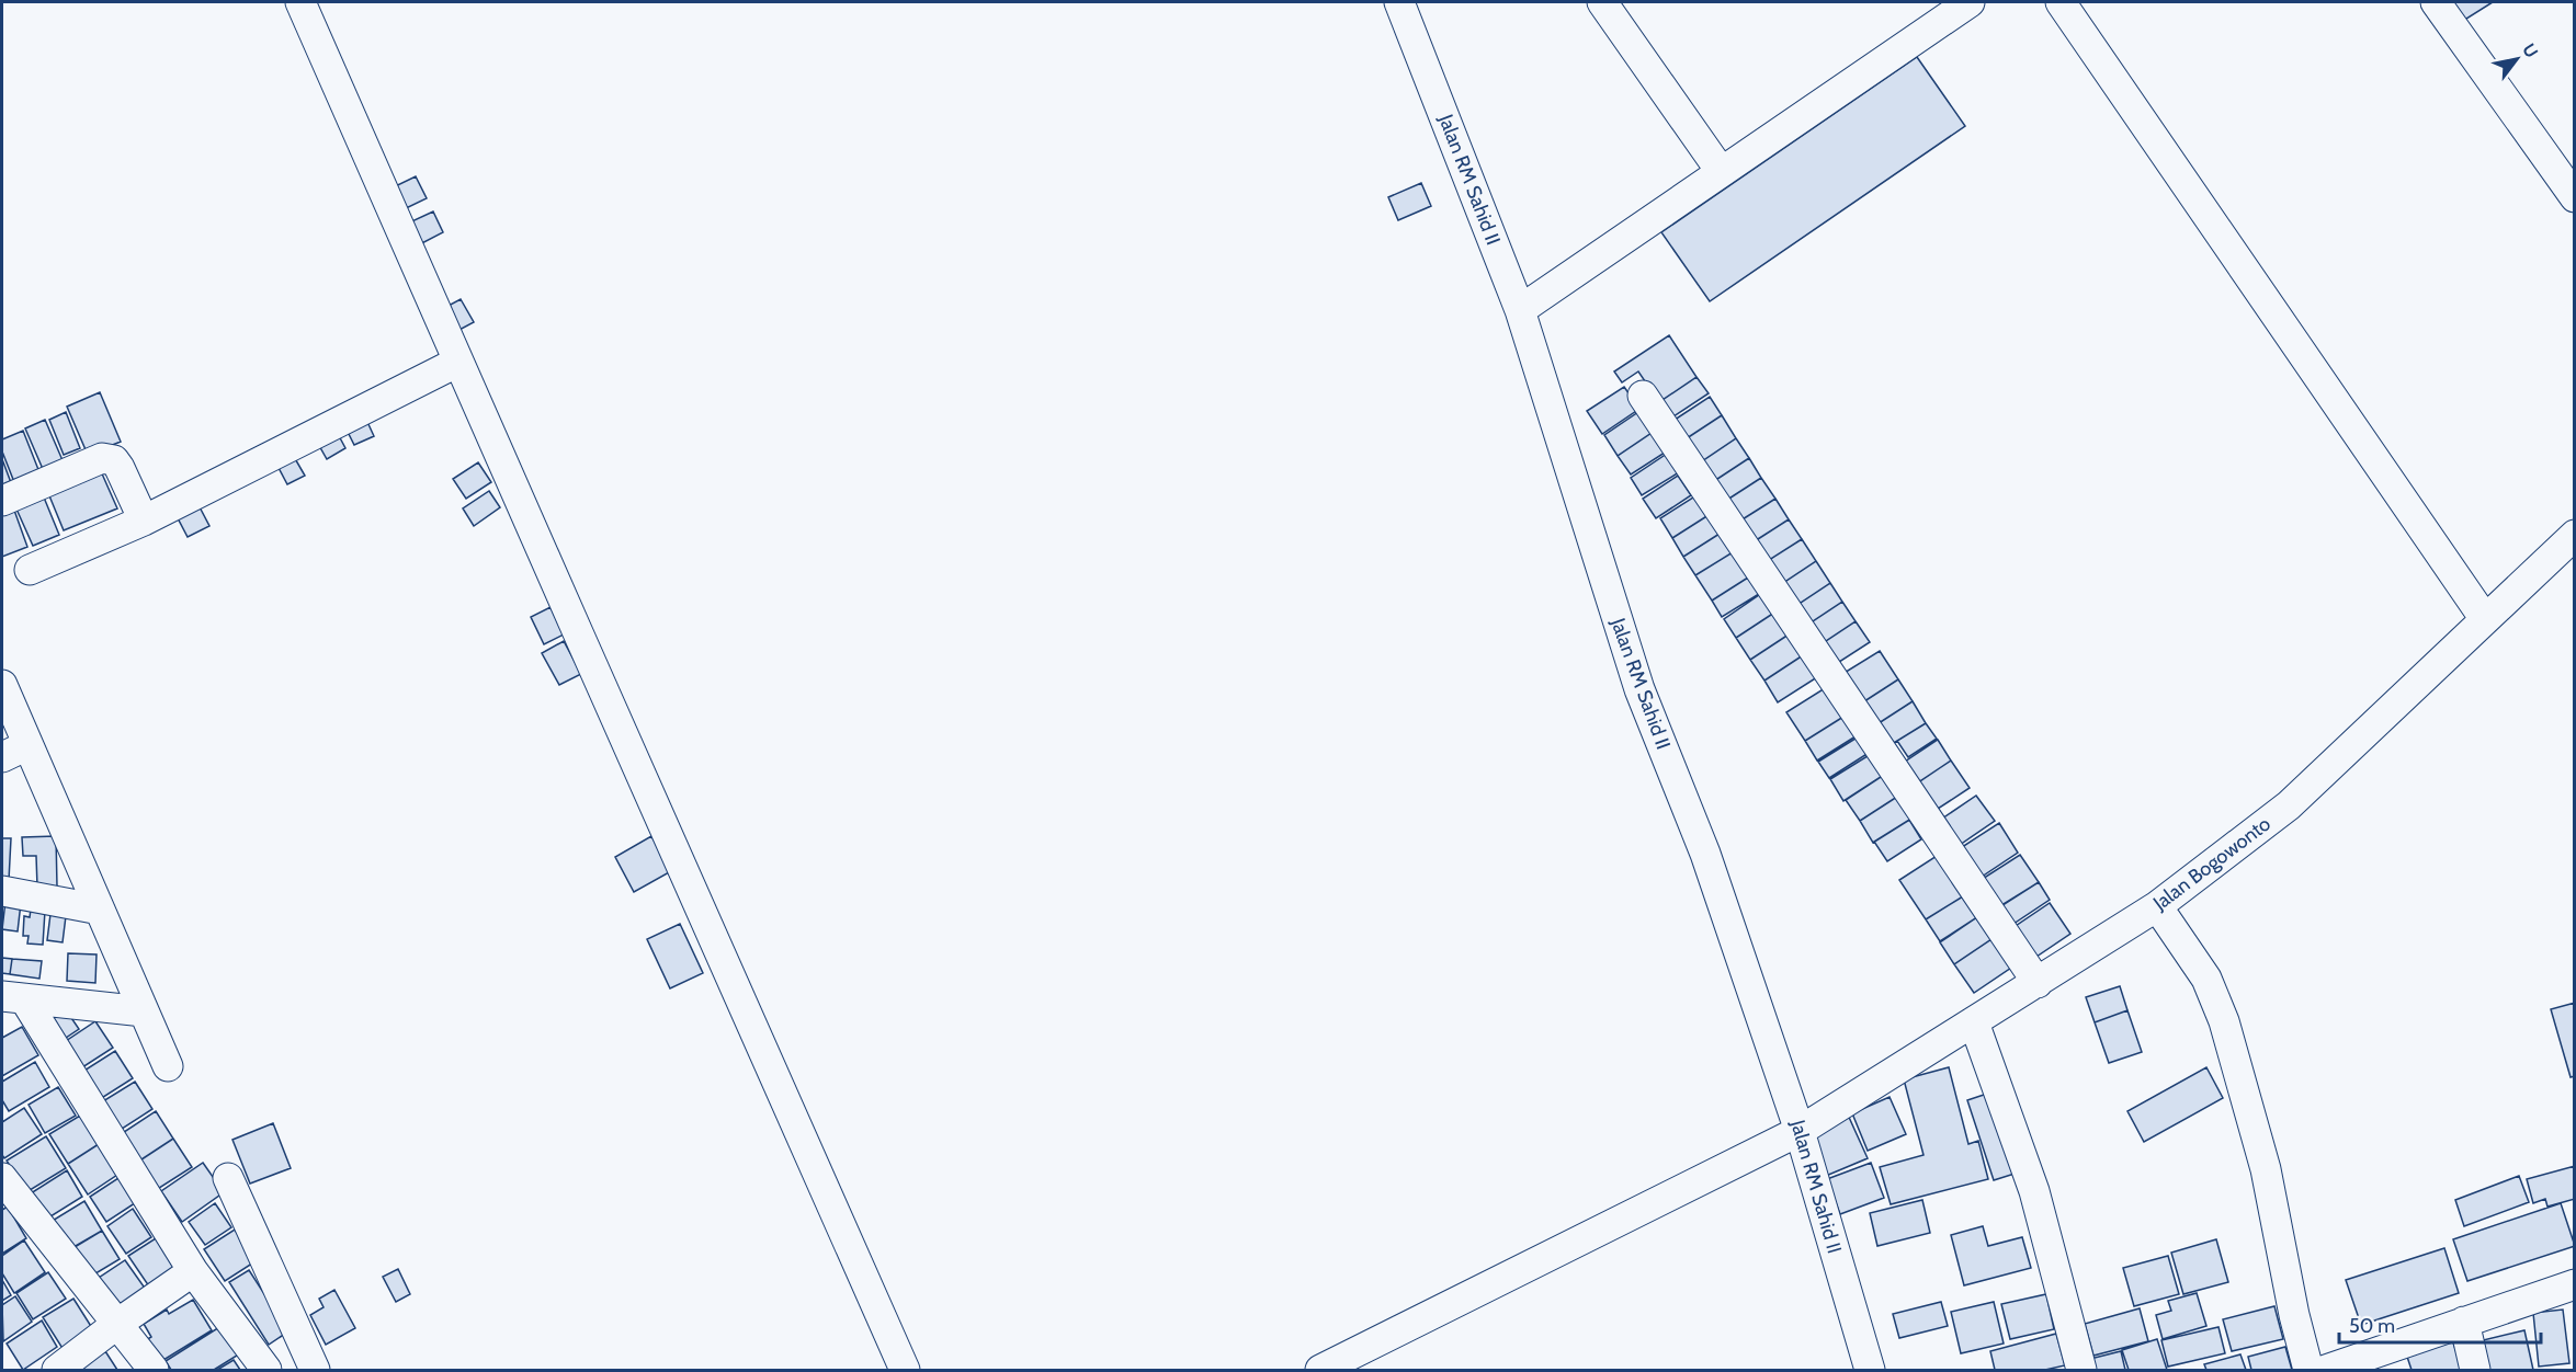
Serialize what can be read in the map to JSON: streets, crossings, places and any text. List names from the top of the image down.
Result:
{
  "streets": {
    "street": ["Jalan RM Sahid II", "Jalan Bogowonto"]
  },
  "crossings": [
    ["Jalan RM Sahid II", "Jalan Bogowonto"]
  ],
  "scale_bar": "50 m",
  "north": "top right"
}
